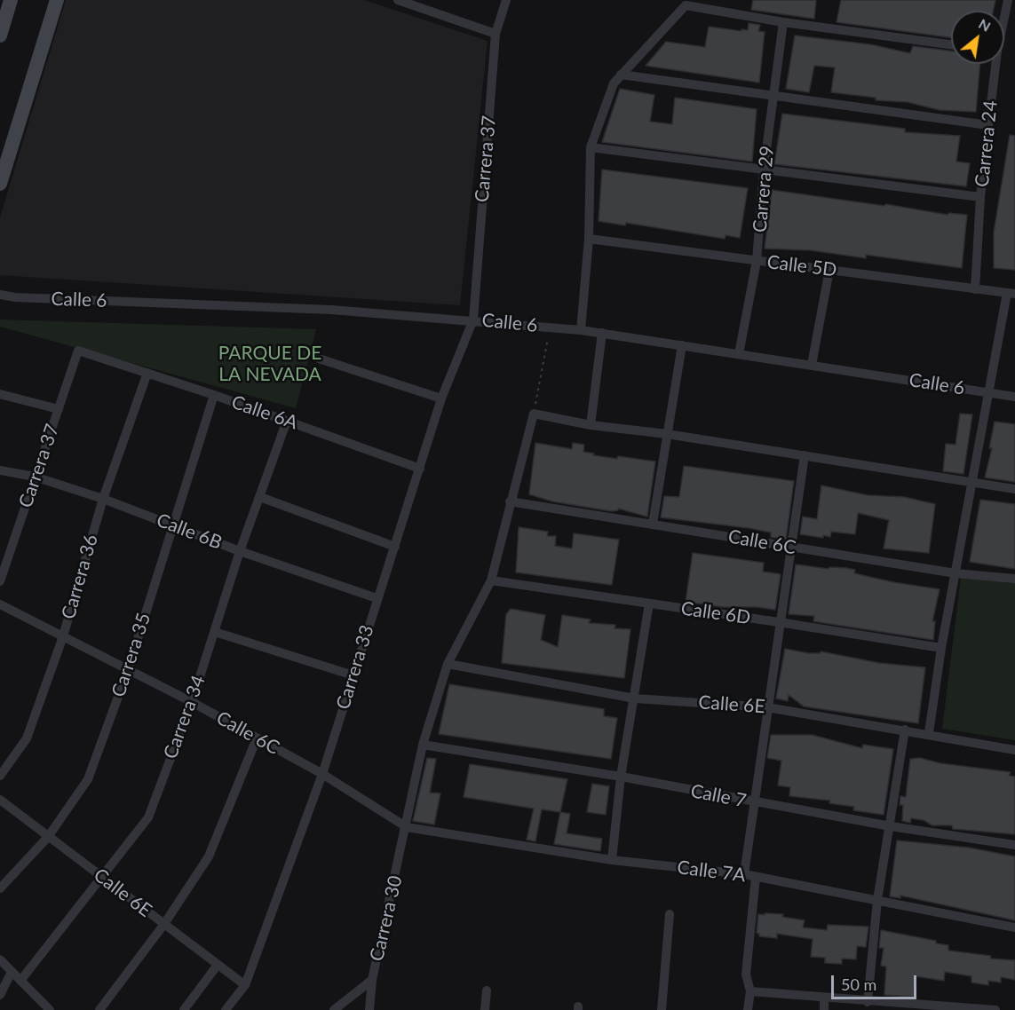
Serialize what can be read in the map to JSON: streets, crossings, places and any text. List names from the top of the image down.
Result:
{
  "streets": {
    "street": [
      "Carrera 24",
      "Carrera 37",
      "Carrera 29",
      "Calle 5D",
      "Calle 6",
      "Calle 6A",
      "Calle 6B",
      "Calle 6C",
      "Carrera 36",
      "Calle 6D",
      "Carrera 35",
      "Carrera 33",
      "Calle 6E",
      "Carrera 34",
      "Calle 7",
      "Calle 7A",
      "Carrera 30"
    ]
  },
  "crossings": [
    ["Carrera 24", "Calle 5D"],
    ["Carrera 37", "Calle 6"],
    ["Carrera 37", "Calle 6A"],
    ["Carrera 37", "Calle 6B"],
    ["Carrera 37", "Carrera 33"],
    ["Carrera 29", "Calle 5D"],
    ["Carrera 29", "Calle 6"],
    ["Calle 6", "Carrera 33"],
    ["Calle 6A", "Carrera 36"],
    ["Calle 6A", "Carrera 35"],
    ["Calle 6A", "Carrera 33"],
    ["Calle 6A", "Carrera 34"],
    ["Calle 6B", "Carrera 36"],
    ["Calle 6B", "Carrera 35"],
    ["Calle 6B", "Carrera 33"],
    ["Calle 6B", "Carrera 34"],
    ["Calle 6C", "Carrera 36"],
    ["Calle 6C", "Carrera 35"],
    ["Calle 6C", "Carrera 33"],
    ["Calle 6C", "Carrera 34"],
    ["Calle 6C", "Calle 7A"],
    ["Calle 6C", "Carrera 30"],
    ["Calle 6D", "Carrera 30"],
    ["Carrera 35", "Calle 6E"],
    ["Carrera 33", "Calle 6E"],
    ["Calle 6E", "Carrera 34"],
    ["Calle 6E", "Carrera 30"],
    ["Calle 7", "Carrera 30"],
    ["Calle 7A", "Carrera 30"]
  ],
  "parks": ["PARQUE DE LA NEVADA"],
  "scale_bar": "50 m",
  "north": "top right"
}
